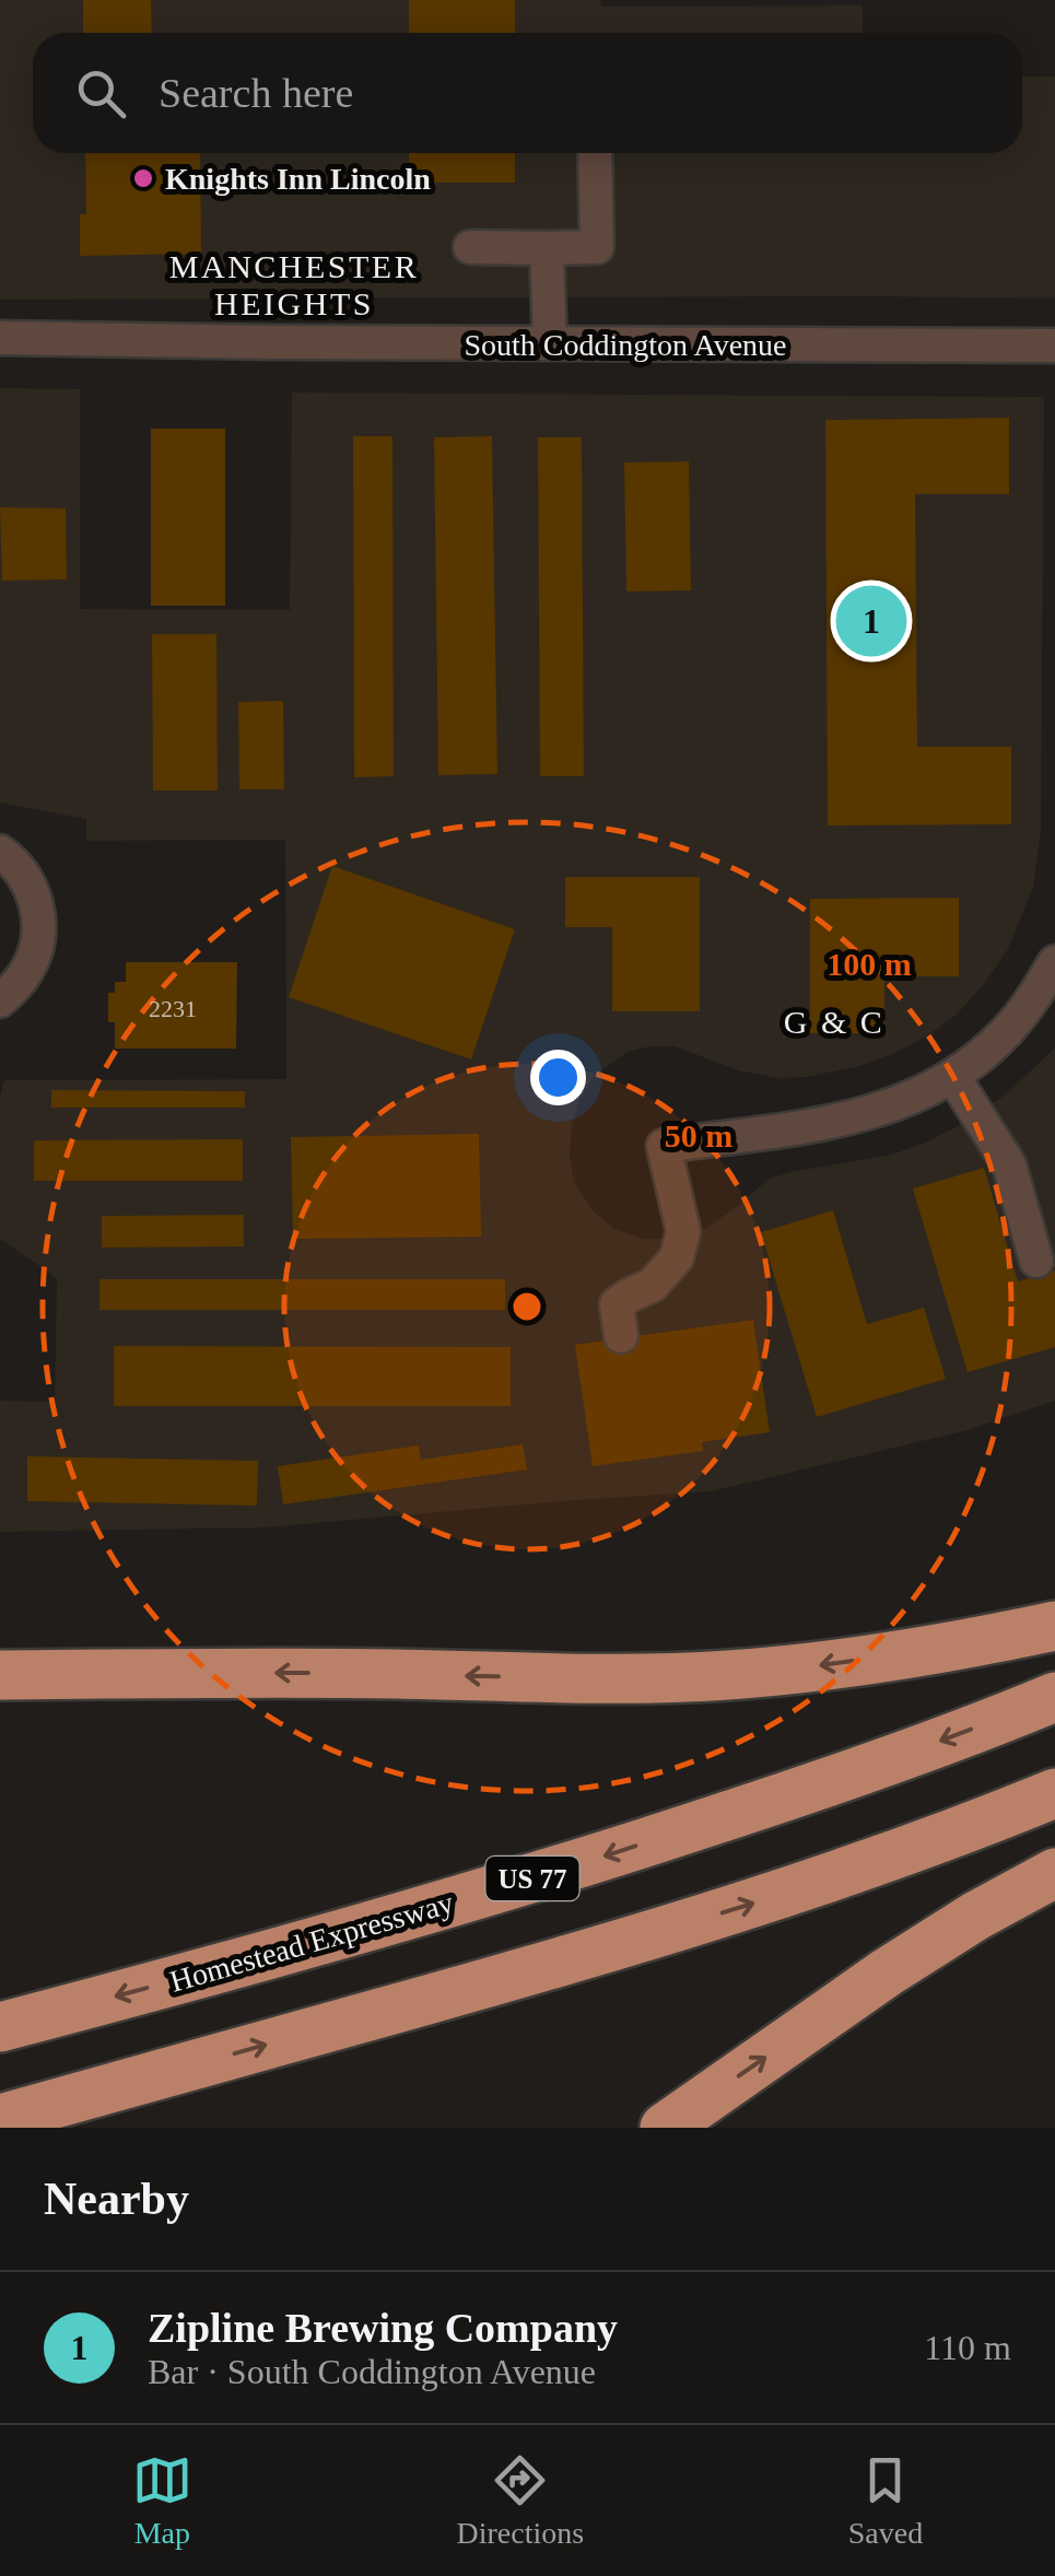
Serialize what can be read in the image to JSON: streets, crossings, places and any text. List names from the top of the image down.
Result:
{
  "streets": {
    "highway": ["US 77", "Homestead Expressway"],
    "street": ["South Coddington Avenue"]
  },
  "districts": ["MANCHESTER HEIGHTS", "G & C"],
  "places": ["Knights Inn Lincoln"],
  "house_numbers": ["2231"],
  "page": {
    "search": "Search here",
    "pins": "1",
    "heading": "Nearby",
    "list": [
      {
        "mark": "1",
        "name": "Zipline Brewing Company",
        "note": "Bar · South Coddington Avenue",
        "value": "110 m"
      }
    ],
    "nav": ["Map", "Directions", "Saved"]
  },
  "rings": ["100 m", "50 m"]
}
